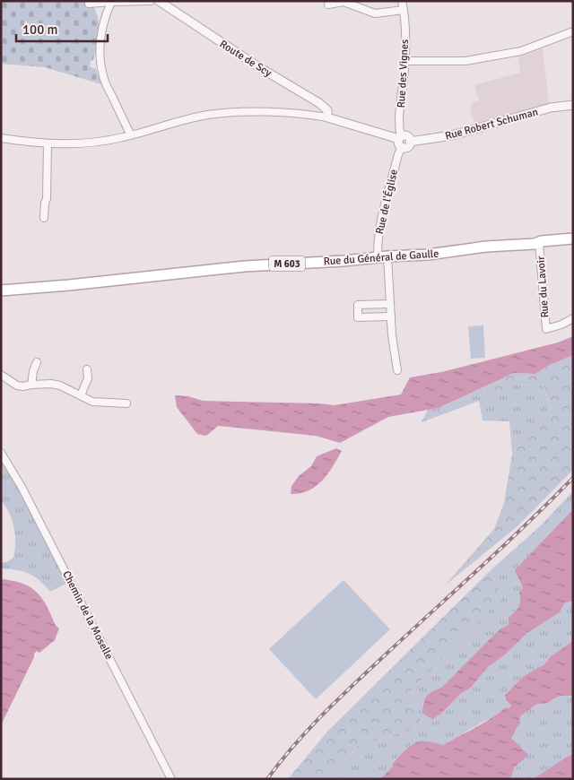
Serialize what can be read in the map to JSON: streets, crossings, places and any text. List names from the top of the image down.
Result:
{
  "streets": {
    "main road": ["Rue du Général de Gaulle", "M 603"],
    "street": [
      "Route de Scy",
      "Rue des Vignes",
      "Rue Robert Schuman",
      "Rue de l'Église",
      "Rue du Lavoir",
      "Chemin de la Moselle"
    ]
  },
  "crossings": [
    ["Rue des Vignes", "Rue Robert Schuman"],
    ["Rue des Vignes", "Rue de l'Église"],
    ["Rue Robert Schuman", "Rue de l'Église"],
    ["Rue de l'Église", "Rue du Général de Gaulle"],
    ["Rue du Général de Gaulle", "Rue du Lavoir"]
  ],
  "scale_bar": "100 m"
}
